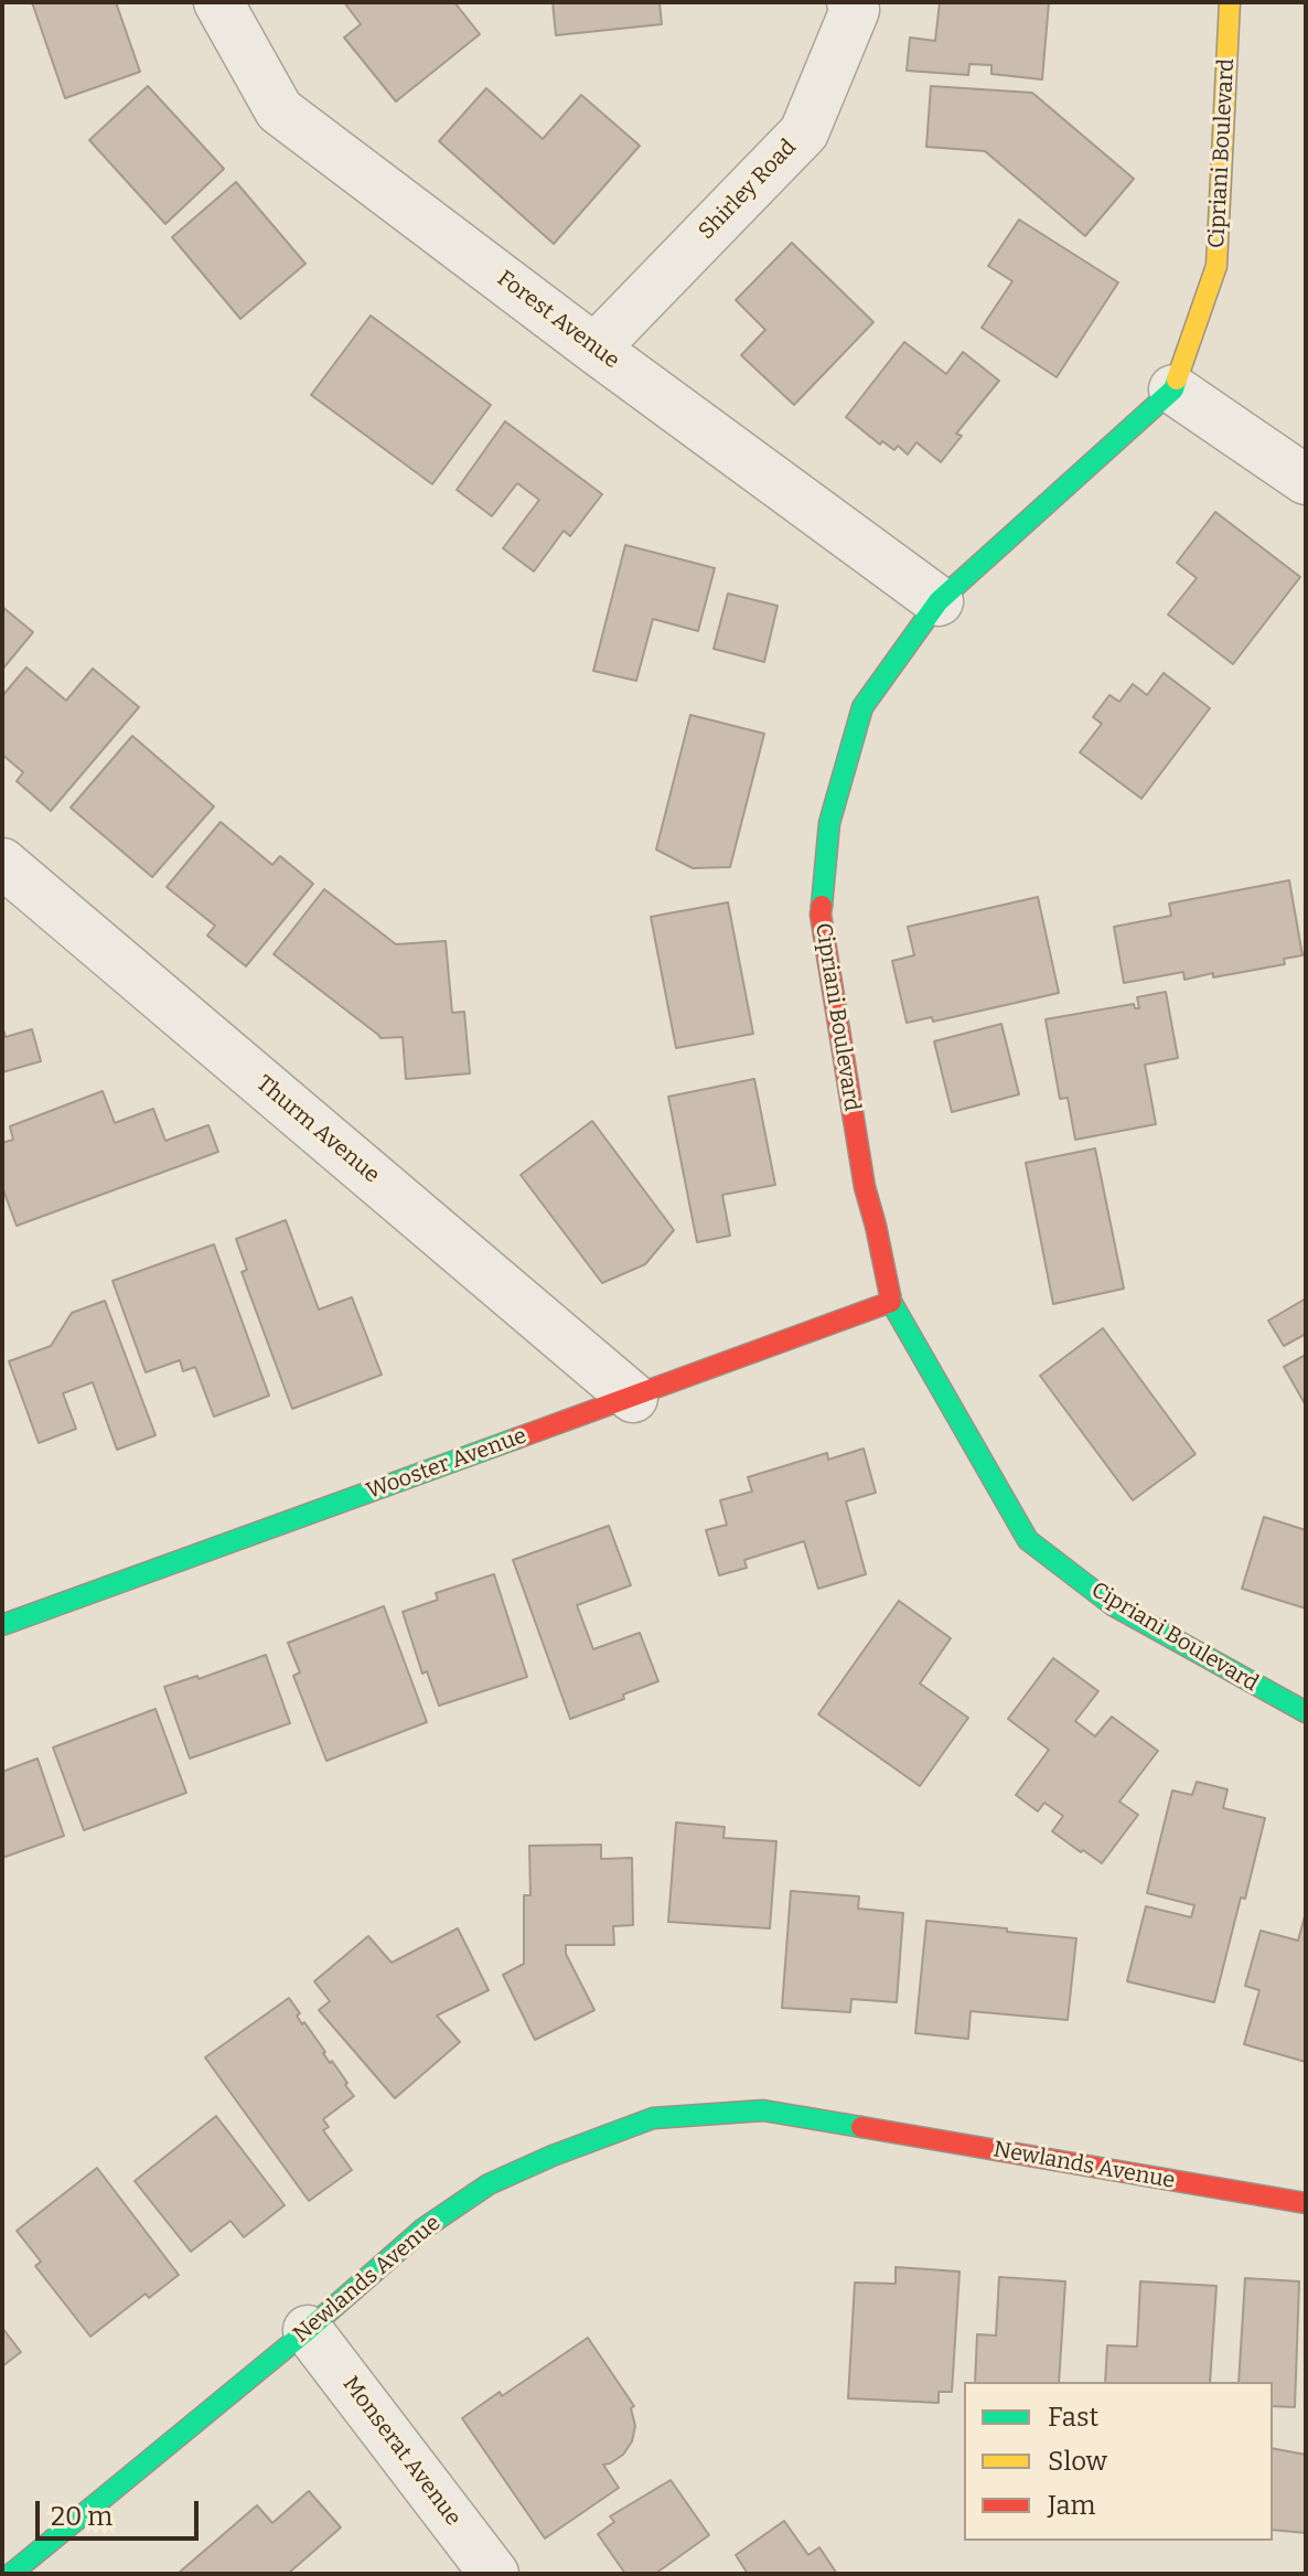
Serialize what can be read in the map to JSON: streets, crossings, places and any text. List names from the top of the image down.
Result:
{
  "streets": {
    "street": [
      "Cipriani Boulevard",
      "Shirley Road",
      "Forest Avenue",
      "Thurm Avenue",
      "Wooster Avenue",
      "Newlands Avenue",
      "Monserat Avenue"
    ]
  },
  "crossings": [
    ["Cipriani Boulevard", "Forest Avenue"],
    ["Cipriani Boulevard", "Wooster Avenue"],
    ["Shirley Road", "Forest Avenue"],
    ["Thurm Avenue", "Wooster Avenue"],
    ["Newlands Avenue", "Monserat Avenue"]
  ],
  "legend": ["Fast", "Slow", "Jam"],
  "scale_bar": "20 m"
}
